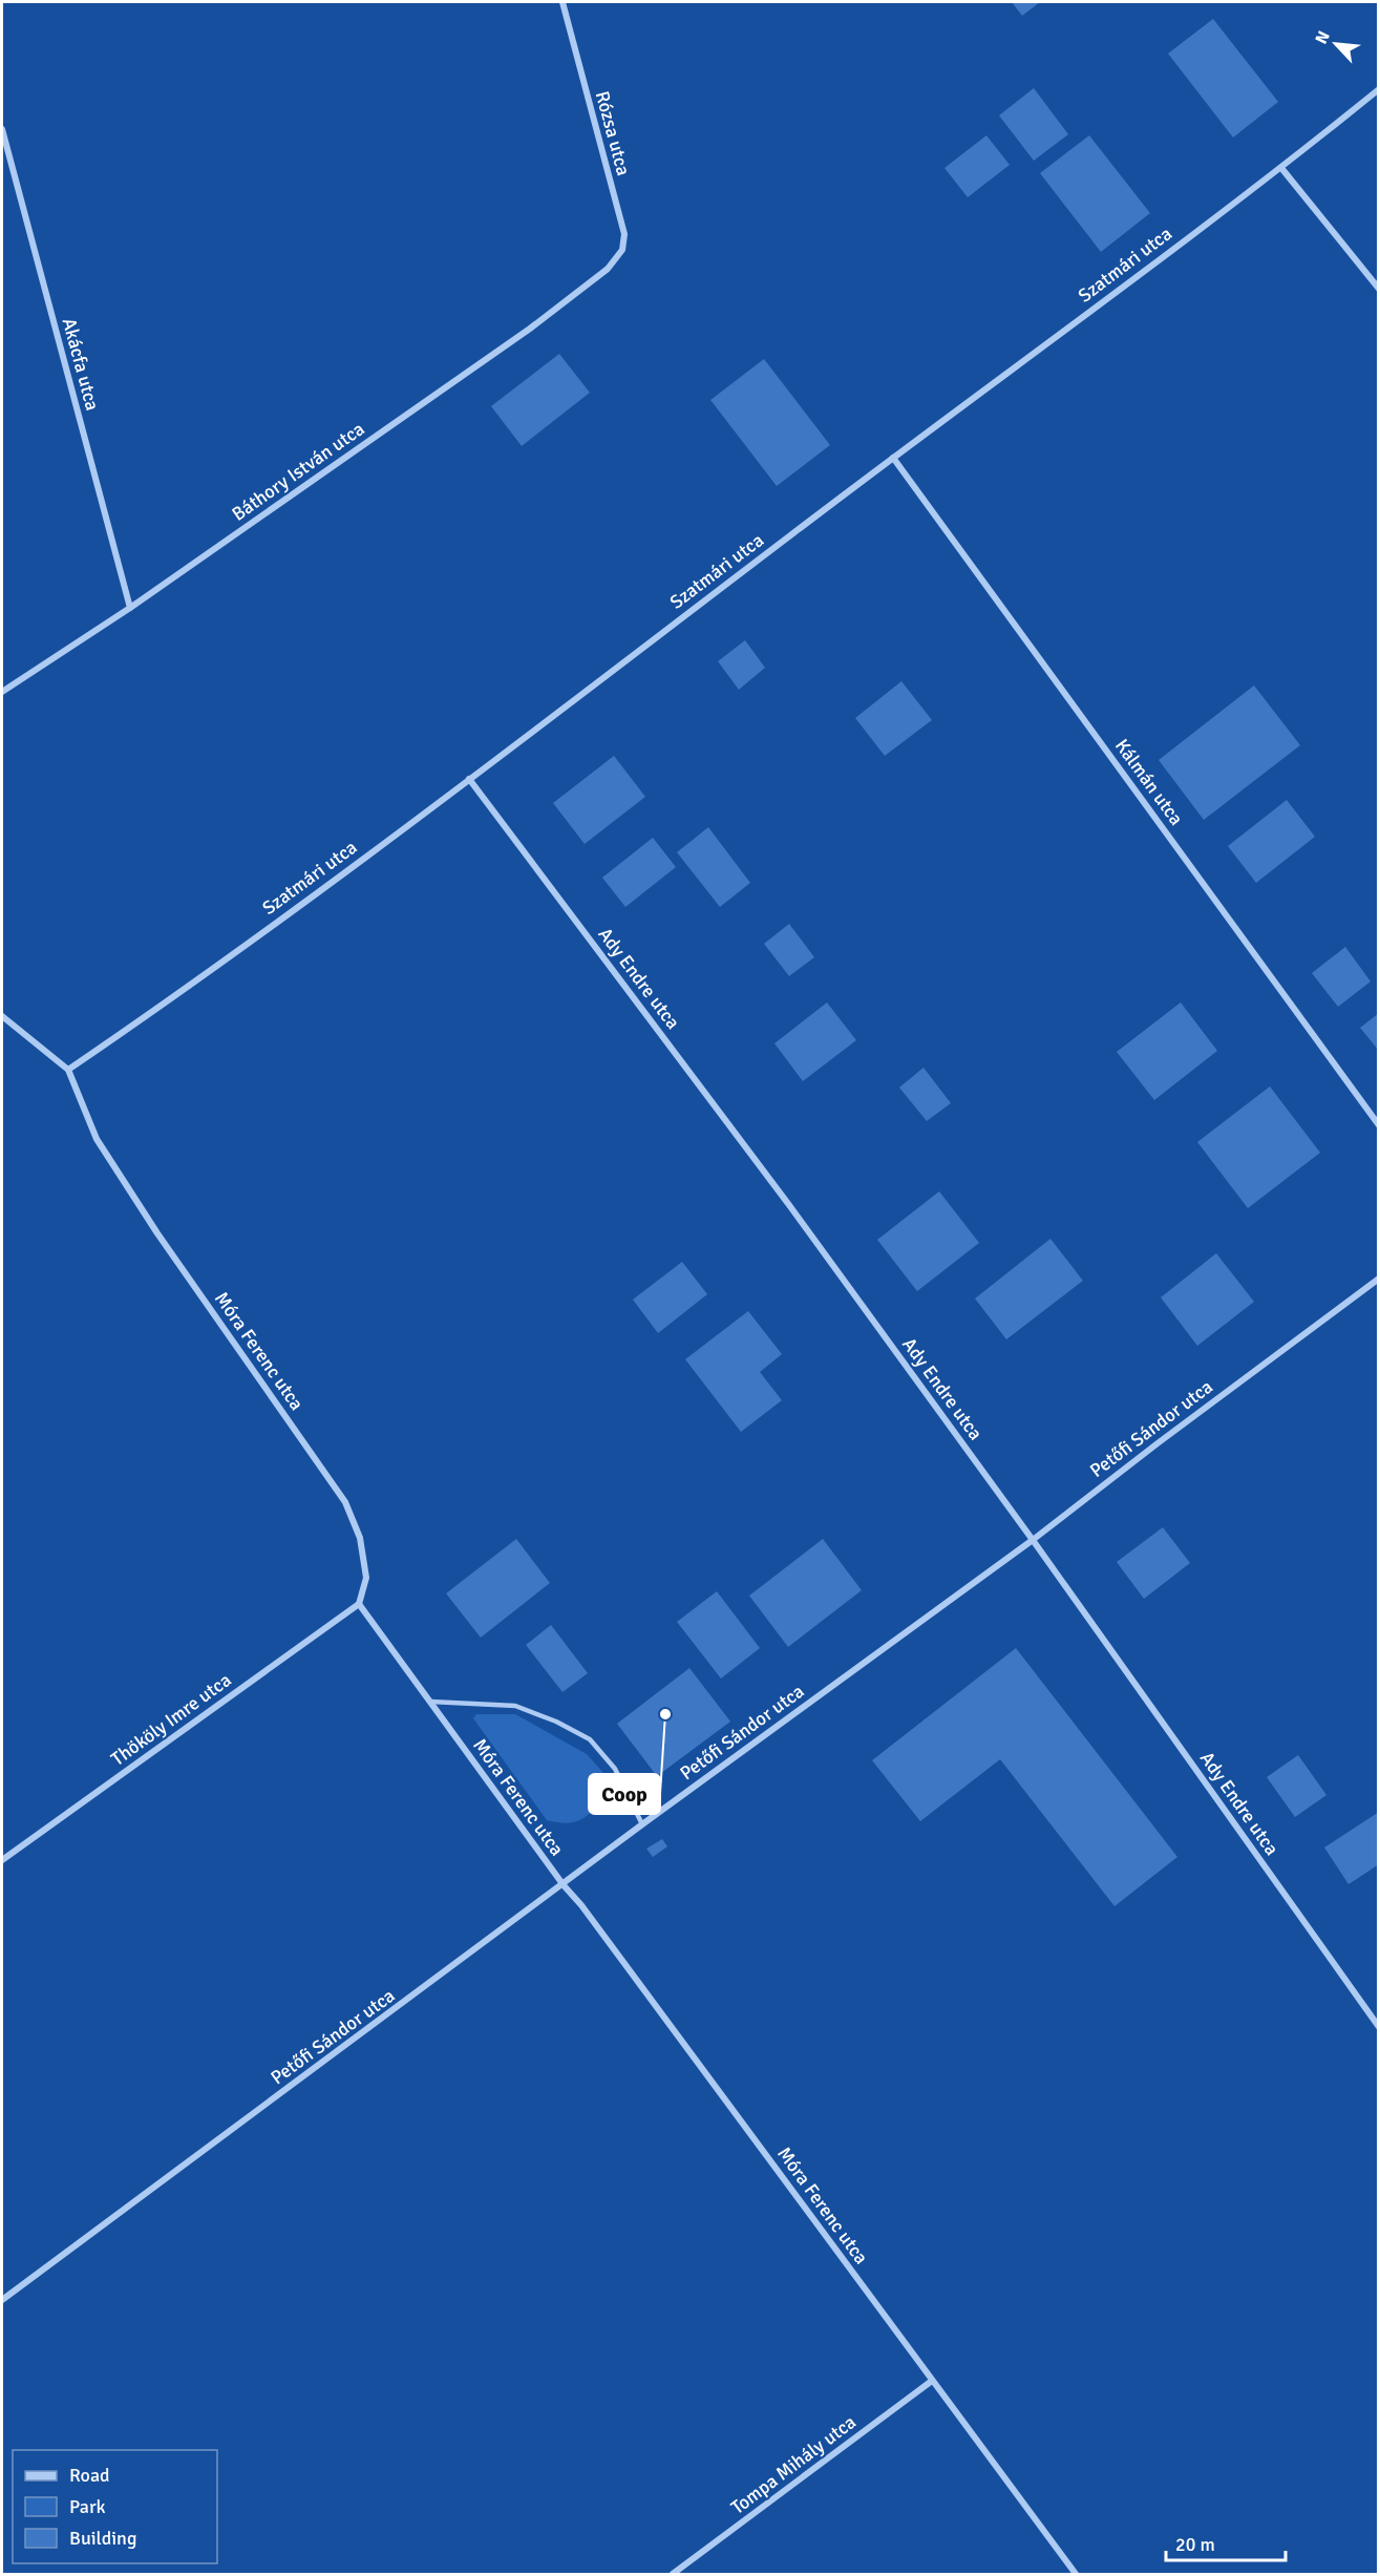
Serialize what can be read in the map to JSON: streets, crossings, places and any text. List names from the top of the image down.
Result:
{
  "streets": {
    "street": [
      "Rózsa utca",
      "Szatmári utca",
      "Akácfa utca",
      "Báthory István utca",
      "Kálmán utca",
      "Ady Endre utca",
      "Móra Ferenc utca",
      "Petőfi Sándor utca",
      "Thököly Imre utca",
      "Tompa Mihály utca"
    ]
  },
  "crossings": [
    ["Rózsa utca", "Báthory István utca"],
    ["Szatmári utca", "Kálmán utca"],
    ["Szatmári utca", "Ady Endre utca"],
    ["Szatmári utca", "Móra Ferenc utca"],
    ["Akácfa utca", "Báthory István utca"],
    ["Ady Endre utca", "Petőfi Sándor utca"],
    ["Móra Ferenc utca", "Petőfi Sándor utca"],
    ["Móra Ferenc utca", "Thököly Imre utca"],
    ["Móra Ferenc utca", "Tompa Mihály utca"]
  ],
  "places": ["Coop"],
  "legend": ["Road", "Park", "Building"],
  "scale_bar": "20 m",
  "north": "top left"
}
